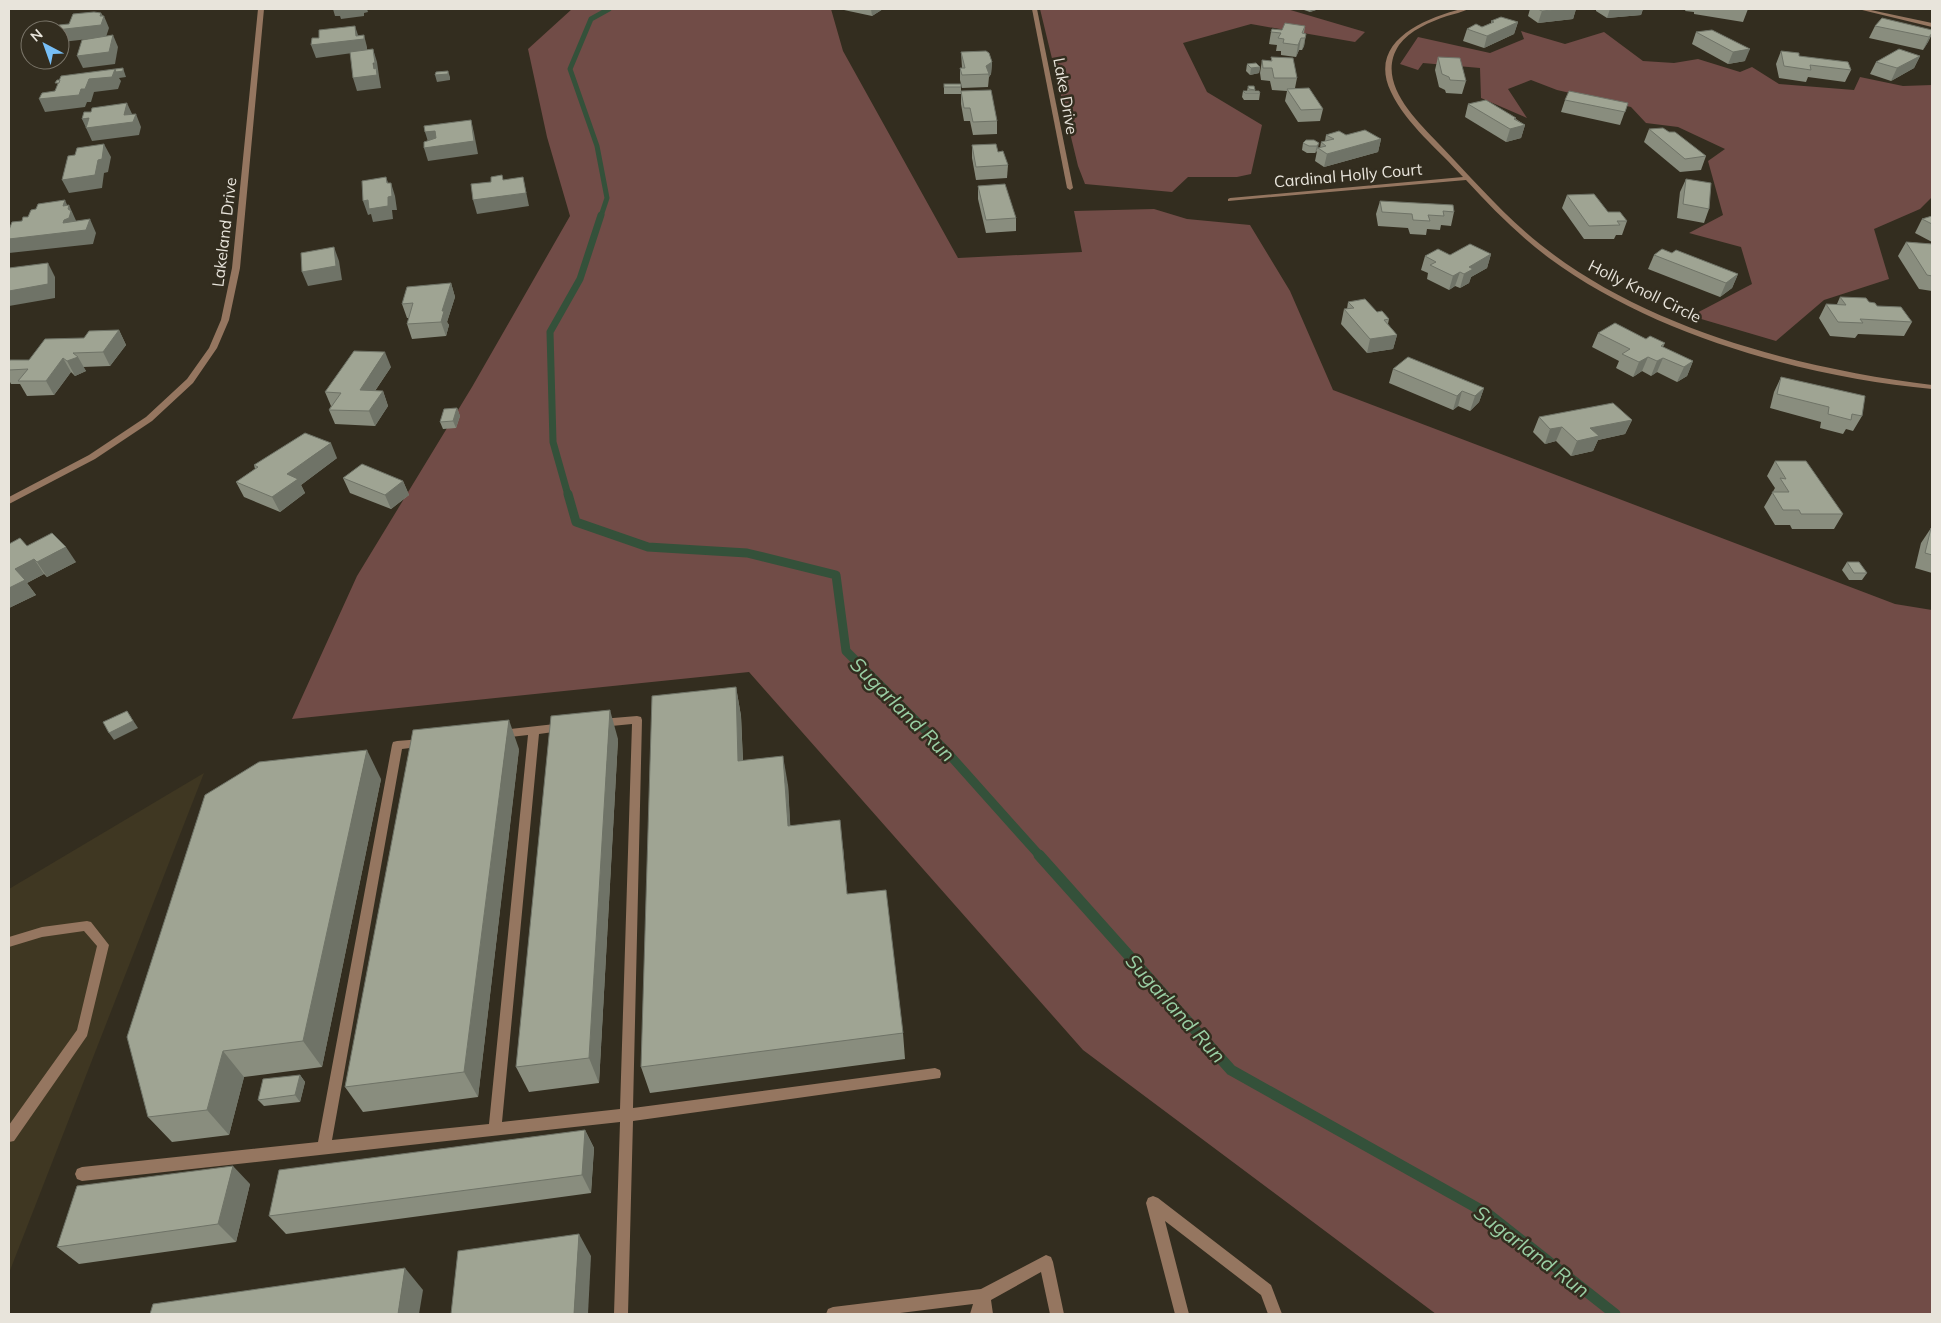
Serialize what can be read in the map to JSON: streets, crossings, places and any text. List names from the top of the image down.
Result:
{
  "streets": {
    "street": [
      "Lake Drive",
      "Cardinal Holly Court",
      "Lakeland Drive",
      "Holly Knoll Circle"
    ]
  },
  "crossings": [
    ["Cardinal Holly Court", "Holly Knoll Circle"]
  ],
  "water": ["Sugarland Run"],
  "north": "top left"
}
